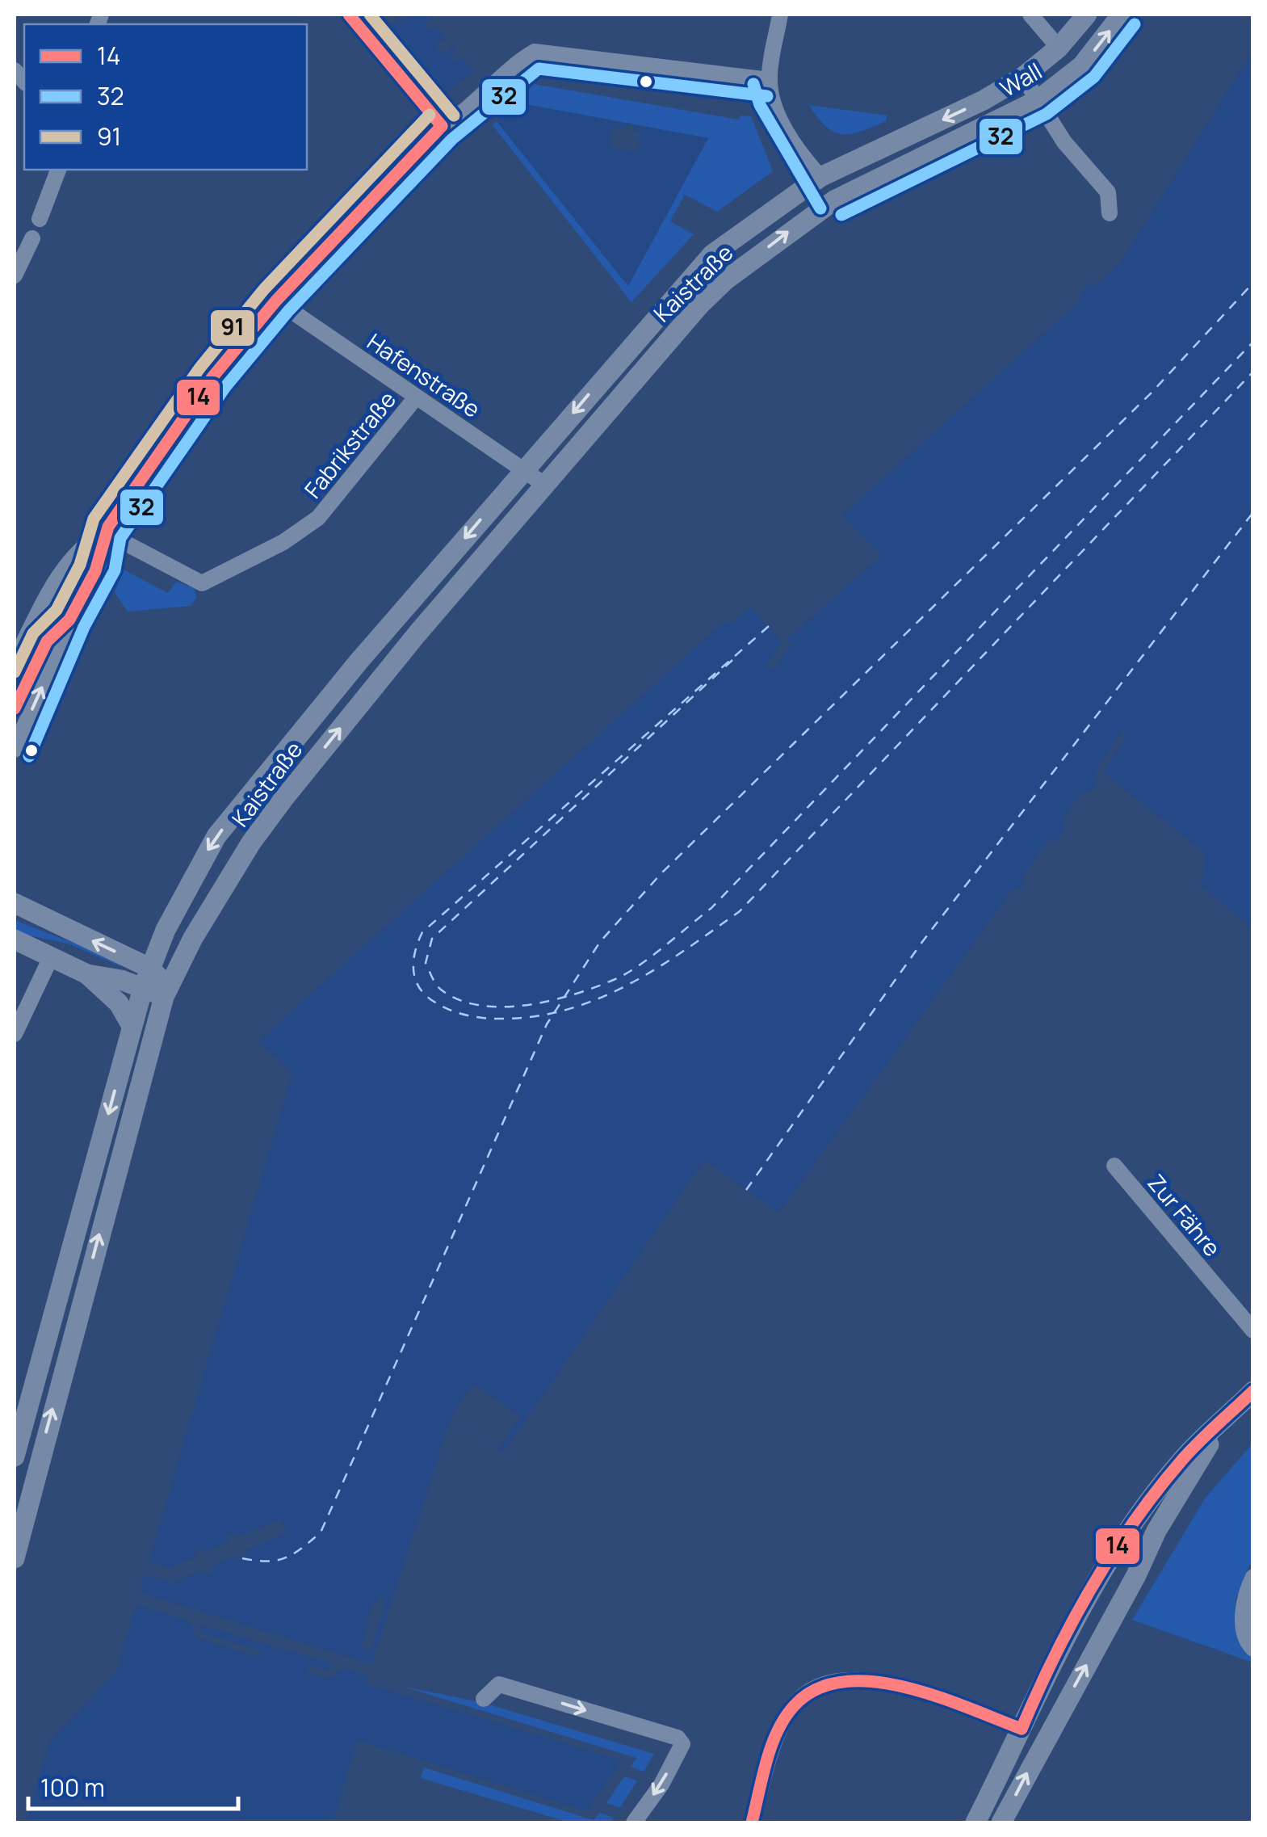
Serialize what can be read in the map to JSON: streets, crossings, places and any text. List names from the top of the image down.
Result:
{
  "streets": {
    "main road": ["Wall", "Kaistraße"],
    "street": ["Hafenstraße", "Fabrikstraße", "Zur Fähre"]
  },
  "crossings": [
    ["Wall", "Kaistraße"],
    ["Kaistraße", "Hafenstraße"],
    ["Hafenstraße", "Fabrikstraße"]
  ],
  "lines": ["transit line 14", "transit line 91", "transit line 32"],
  "legend": ["14", "32", "91"],
  "scale_bar": "100 m"
}
